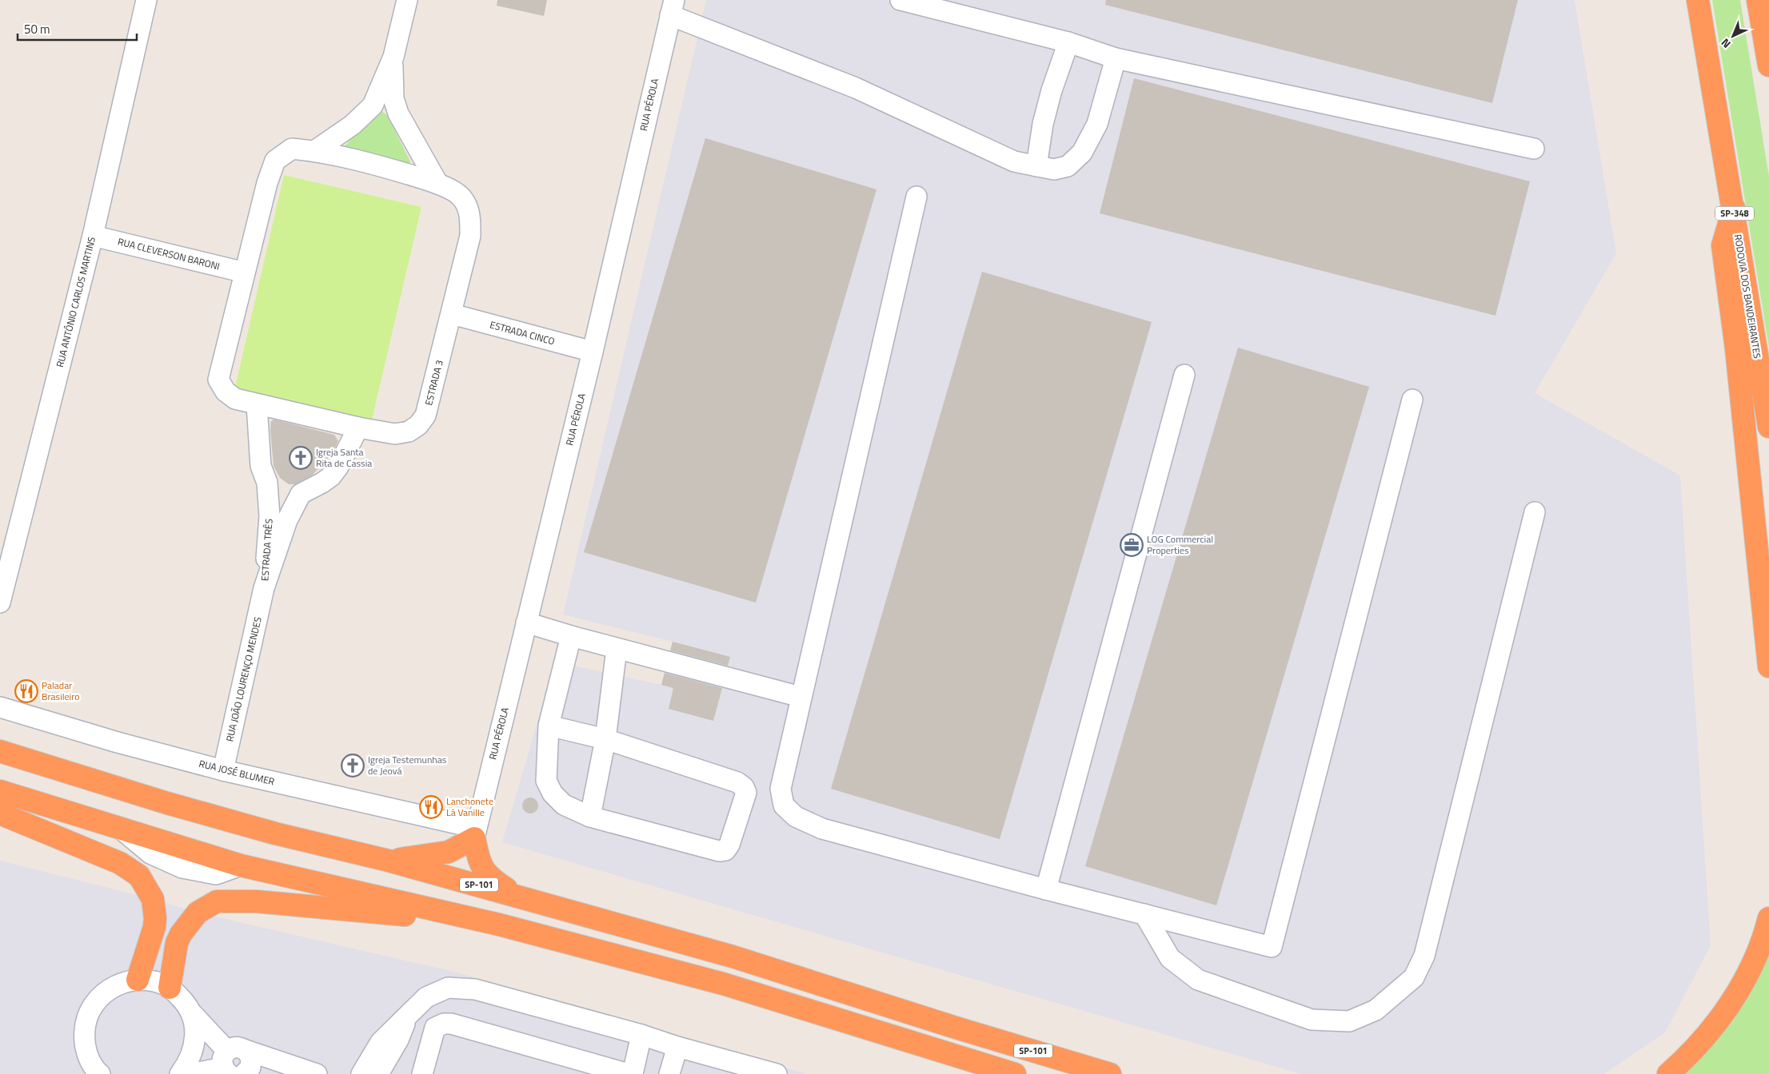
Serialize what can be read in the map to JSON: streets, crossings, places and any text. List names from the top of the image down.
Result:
{
  "streets": {
    "highway": ["SP-348", "RODOVIA DOS BANDEIRANTES", "SP-101"],
    "street": [
      "RUA PÉROLA",
      "RUA CLEVERSON BARONI",
      "RUA ANTÔNIO CARLOS MARTINS",
      "ESTRADA CINCO",
      "ESTRADA 3",
      "ESTRADA TRÊS",
      "RUA JOÃO LOURENÇO MENDES",
      "RUA JOSÉ BLUMER"
    ]
  },
  "crossings": [
    ["RUA PÉROLA", "ESTRADA CINCO"],
    ["RUA PÉROLA", "RUA JOSÉ BLUMER"],
    ["RUA CLEVERSON BARONI", "RUA ANTÔNIO CARLOS MARTINS"],
    ["RUA CLEVERSON BARONI", "ESTRADA 3"],
    ["ESTRADA CINCO", "ESTRADA 3"],
    ["ESTRADA 3", "ESTRADA TRÊS"],
    ["ESTRADA TRÊS", "RUA JOÃO LOURENÇO MENDES"],
    ["RUA JOÃO LOURENÇO MENDES", "RUA JOSÉ BLUMER"]
  ],
  "places": {
    "church": ["Igreja Santa Rita de Cassia", "Igreja Testemunhas de Jeová"],
    "office": ["LOG Commercial Properties"],
    "restaurant": ["Paladar Brasileiro", "Lanchonete Lá Vanille"]
  },
  "scale_bar": "50 m",
  "north": "bottom left"
}
